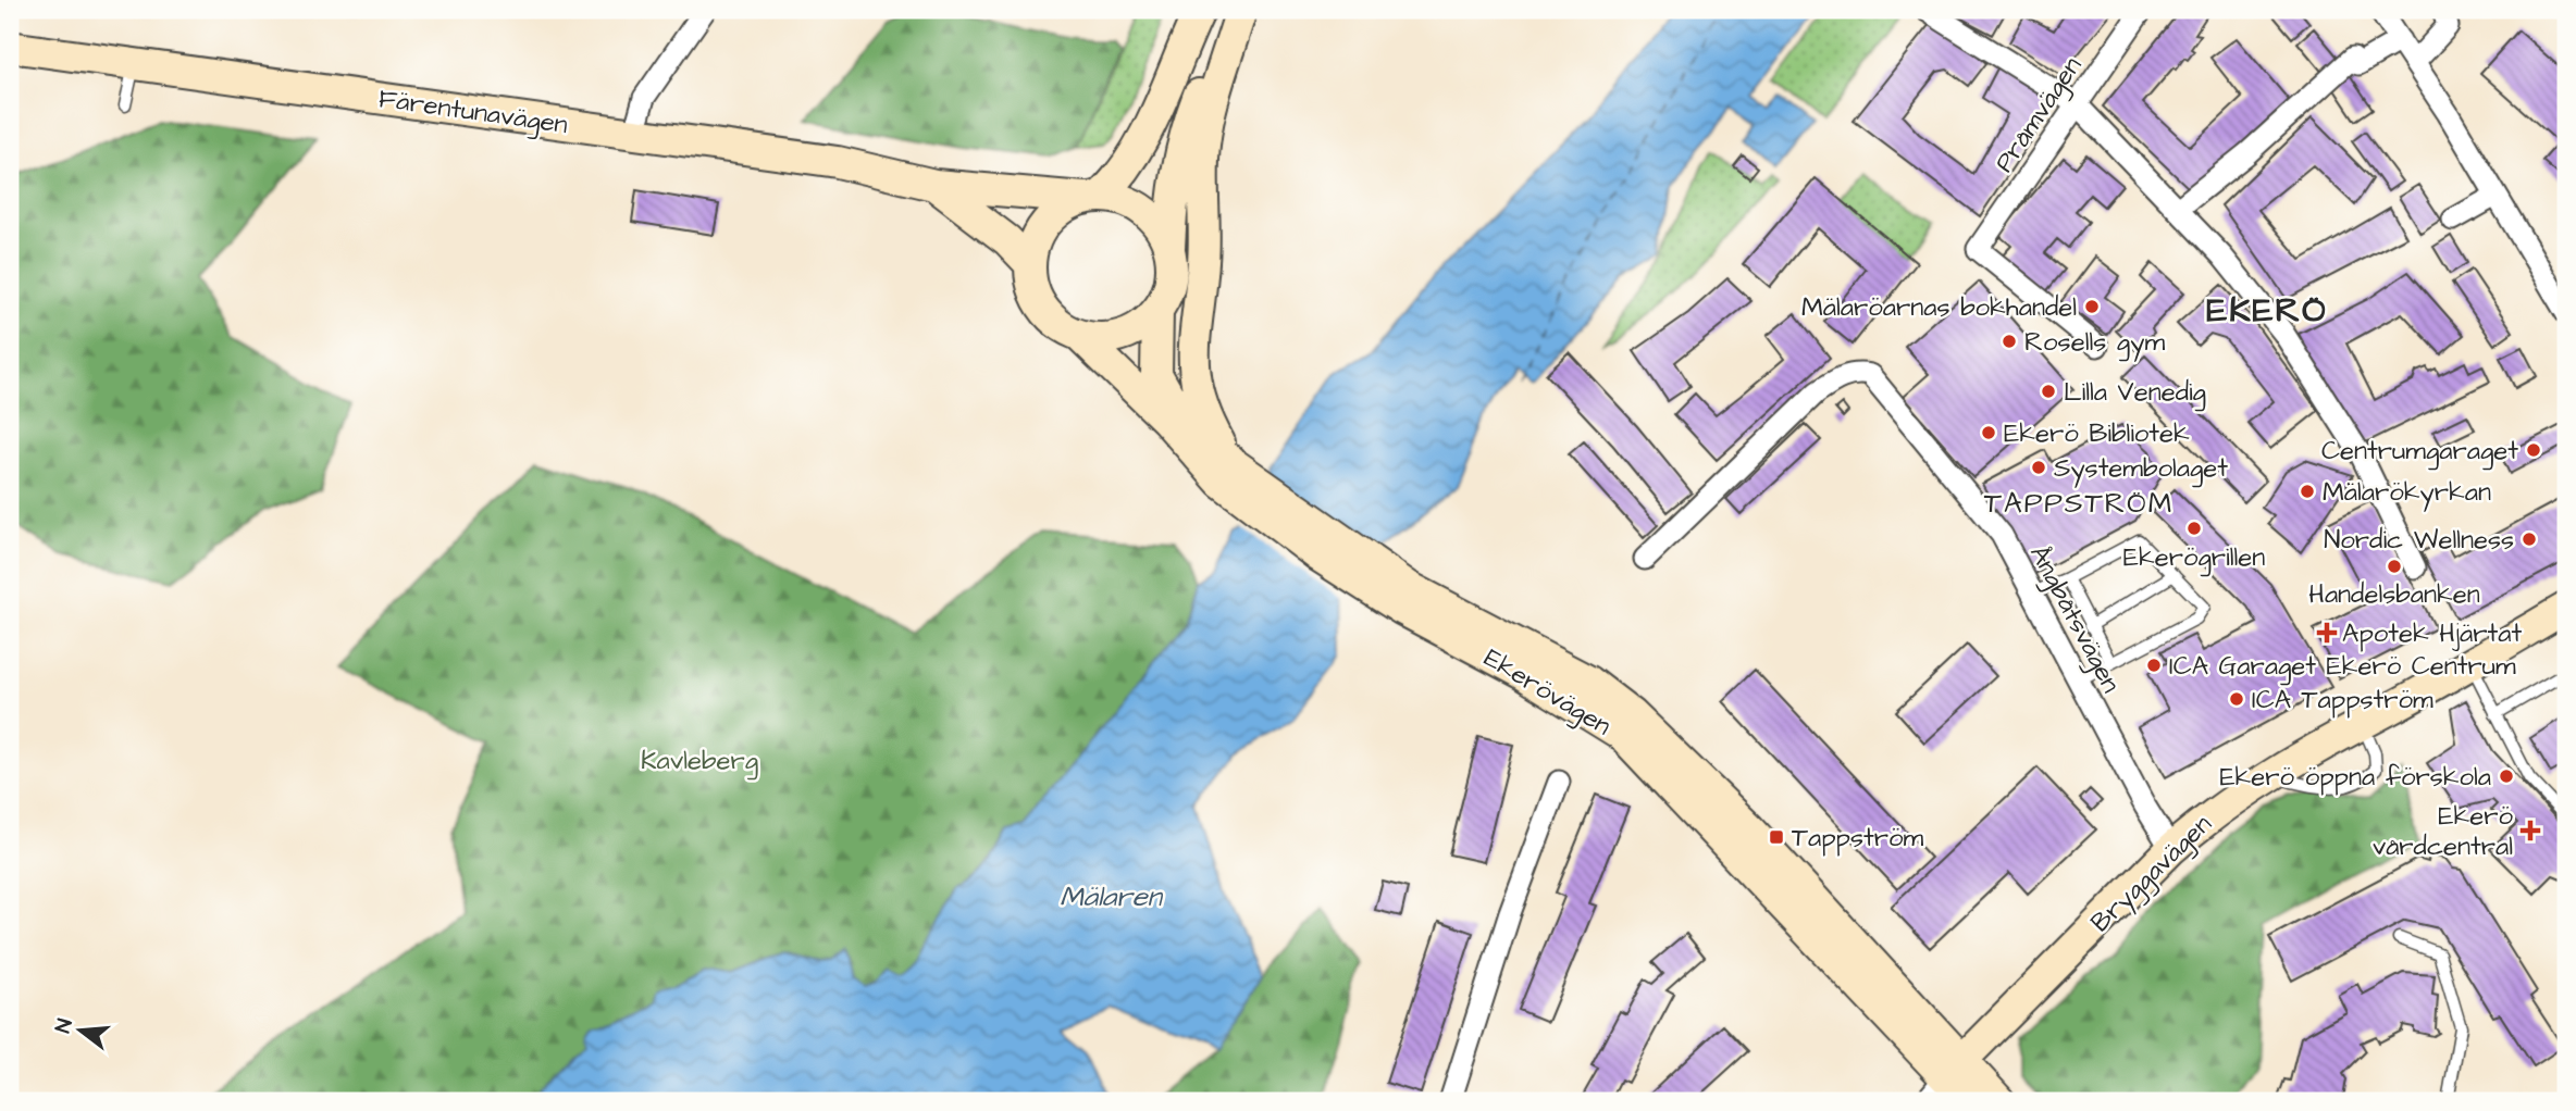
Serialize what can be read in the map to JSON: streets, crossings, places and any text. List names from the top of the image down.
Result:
{
  "streets": {
    "main road": ["Färentunavägen", "Ekerövägen", "Bryggavägen"],
    "street": ["Pråmvägen", "Ångbåtsvägen"]
  },
  "crossings": [
    ["Färentunavägen", "Ekerövägen"],
    ["Ångbåtsvägen", "Bryggavägen"],
    ["Ekerövägen", "Bryggavägen"]
  ],
  "districts": ["EKERÖ", "TAPPSTRÖM"],
  "water": ["Mälaren"],
  "parks": ["Kavleberg"],
  "places": {
    "other": [
      "Mälaröarnas bokhandel",
      "Rosells gym",
      "Lilla Venedig",
      "Ekerö Bibliotek",
      "Centrumgaraget",
      "Systembolaget",
      "Mälarökyrkan",
      "Ekerögrillen",
      "Nordic Wellness",
      "Handelsbanken",
      "ICA Garaget Ekerö Centrum",
      "ICA Tappström",
      "Ekerö öppna förskola"
    ],
    "health": ["Apotek Hjärtat", "Ekerö vårdcentral"],
    "transit": ["Tappström"]
  },
  "north": "left"
}
